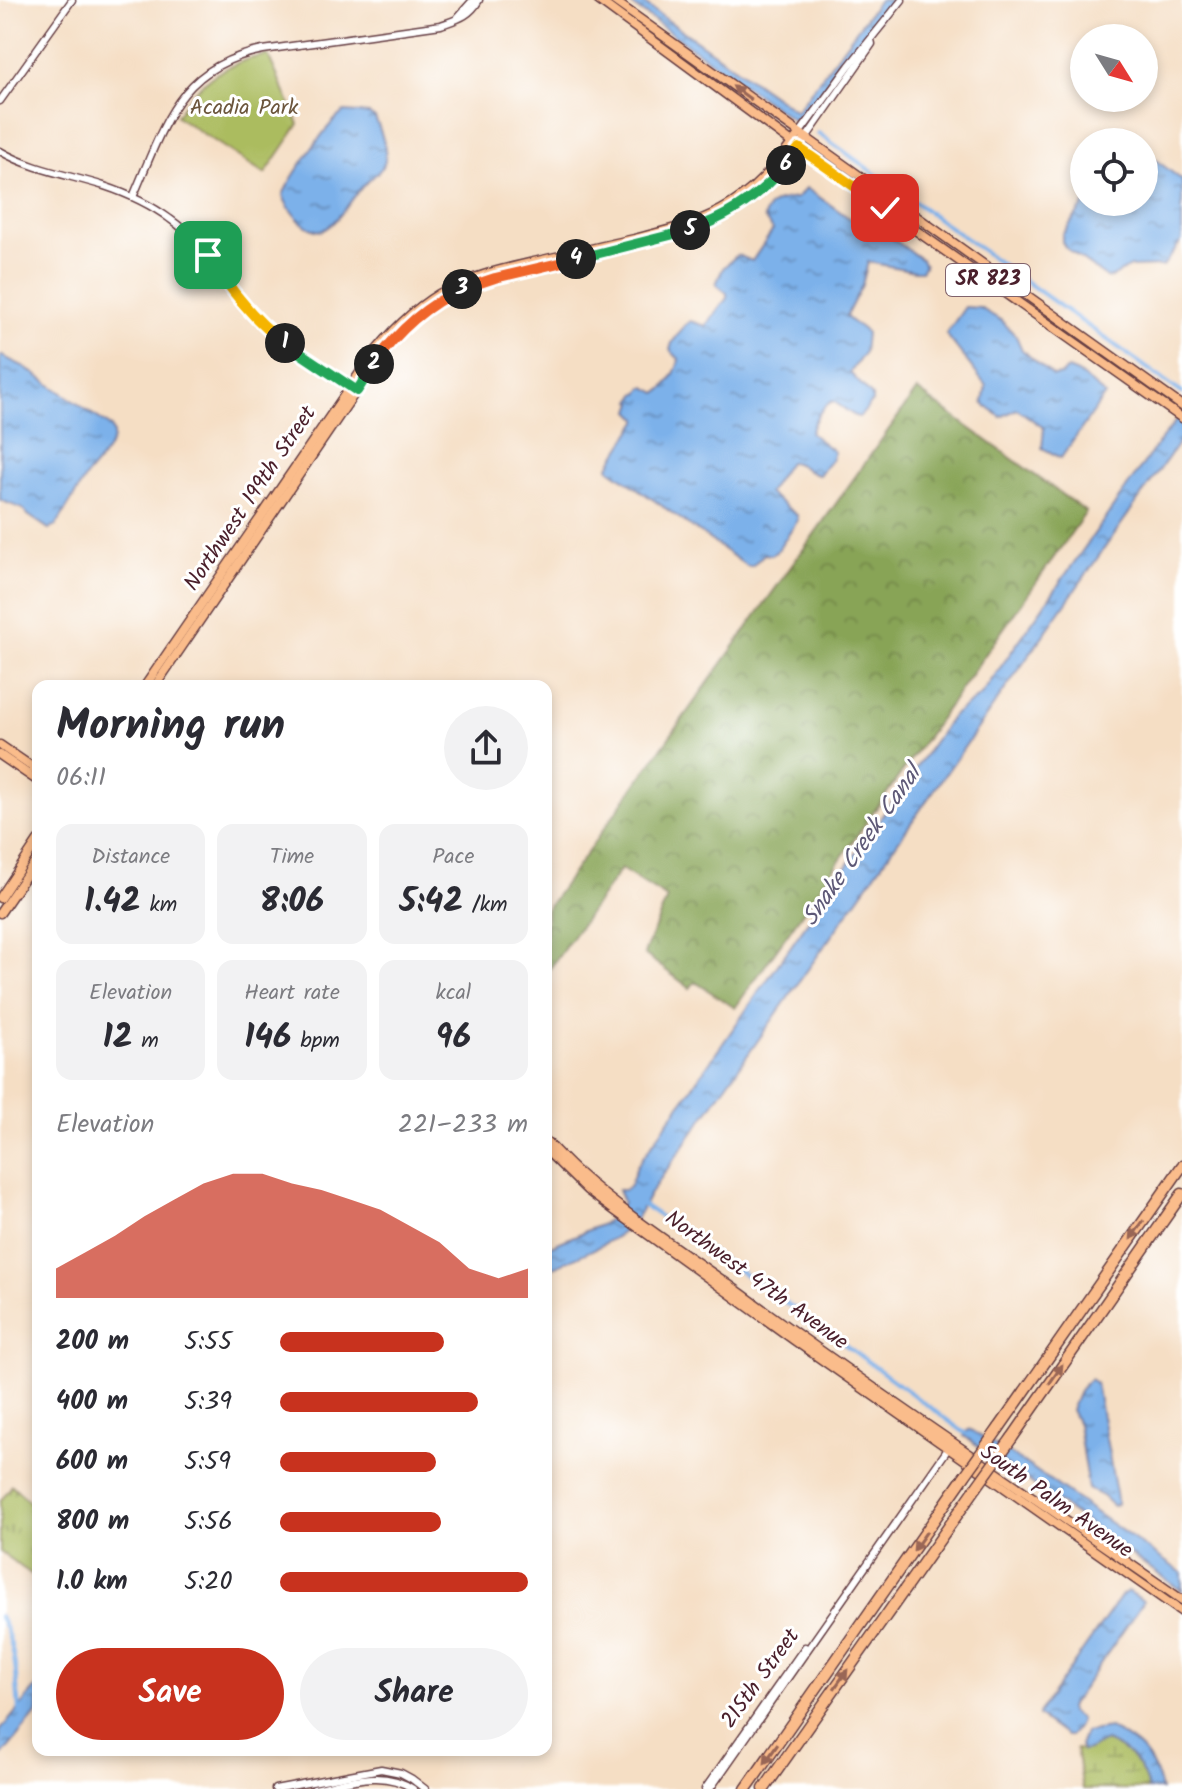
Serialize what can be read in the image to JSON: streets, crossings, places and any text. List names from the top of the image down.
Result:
{
  "streets": {
    "main road": [
      "SR 823",
      "Northwest 199th Street",
      "Northwest 47th Avenue",
      "South Palm Avenue"
    ],
    "street": ["215th Street"]
  },
  "crossings": [
    ["SR 823", "Northwest 199th Street"],
    ["Northwest 47th Avenue", "South Palm Avenue"],
    ["Northwest 47th Avenue", "215th Street"],
    ["South Palm Avenue", "215th Street"]
  ],
  "water": ["Snake Creek Canal"],
  "parks": ["Acadia Park"],
  "north": "bottom right",
  "page": {
    "pins": [
      "6",
      "5",
      "4",
      "3",
      "1",
      "2"
    ],
    "heading": ["Morning run", "06:11"],
    "stats": [
      ["Distance", "1.42 km"],
      ["Time", "8:06"],
      ["Pace", "5:42 /km"],
      ["Elevation", "12 m"],
      ["Heart rate", "146 bpm"],
      ["kcal", "96"]
    ],
    "chart": ["Elevation", "221–233 m"],
    "list": [
      {
        "name": "200 m",
        "note": "5:55"
      },
      {
        "name": "400 m",
        "note": "5:39"
      },
      {
        "name": "600 m",
        "note": "5:59"
      },
      {
        "name": "800 m",
        "note": "5:56"
      },
      {
        "name": "1.0 km",
        "note": "5:20"
      }
    ],
    "buttons": ["Save", "Share"]
  }
}
